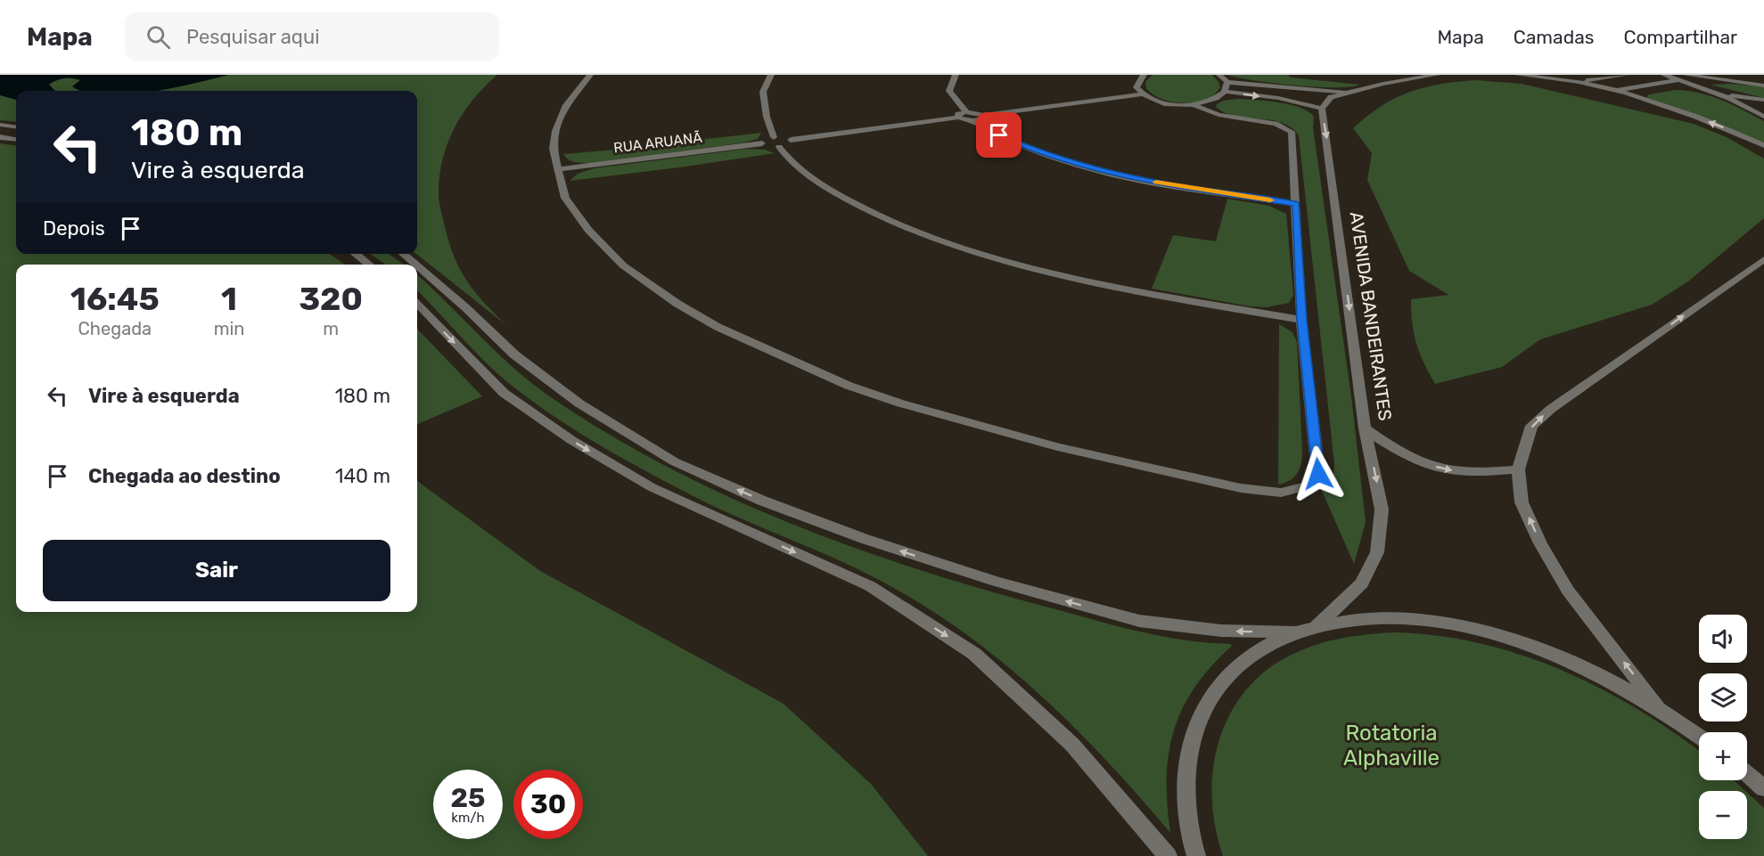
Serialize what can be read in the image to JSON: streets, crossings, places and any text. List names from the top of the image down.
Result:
{
  "streets": {
    "street": ["RUA ARUANÃ", "AVENIDA BANDEIRANTES"]
  },
  "one_way": ["AVENIDA BANDEIRANTES"],
  "parks": ["Rotatoria Alphaville"],
  "page": {
    "header": "Mapa",
    "search": "Pesquisar aqui",
    "nav": ["Mapa", "Camadas", "Compartilhar"],
    "turn": ["180 m", "Vire à esquerda"],
    "then": "Depois",
    "eta": [
      "16:45",
      "Chegada",
      "1",
      "min",
      "320",
      "m"
    ],
    "list": [
      {
        "name": "Vire à esquerda",
        "value": "180 m"
      },
      {
        "name": "Chegada ao destino",
        "value": "140 m"
      }
    ],
    "buttons": "Sair",
    "map_buttons": ["+", "−"],
    "speed": "25 km/h",
    "limit": "30"
  }
}
